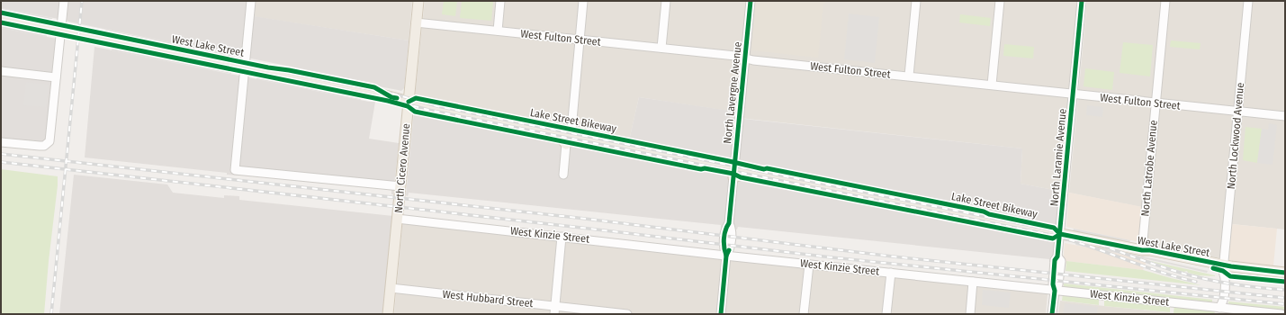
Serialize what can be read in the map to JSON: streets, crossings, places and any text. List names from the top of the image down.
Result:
{
  "streets": {
    "main road": ["West Lake Street", "North Cicero Avenue"],
    "street": [
      "West Fulton Street",
      "North Lavergne Avenue",
      "North Lockwood Avenue",
      "North Laramie Avenue",
      "North Latrobe Avenue",
      "West Kinzie Street",
      "West Hubbard Street"
    ],
    "cycle path": ["Lake Street Bikeway"]
  },
  "crossings": [
    ["West Fulton Street", "North Lavergne Avenue"],
    ["West Fulton Street", "North Lockwood Avenue"],
    ["West Fulton Street", "North Laramie Avenue"],
    ["West Fulton Street", "North Cicero Avenue"],
    ["West Fulton Street", "North Latrobe Avenue"],
    ["West Lake Street", "North Lavergne Avenue"],
    ["West Lake Street", "North Lockwood Avenue"],
    ["West Lake Street", "North Laramie Avenue"],
    ["West Lake Street", "North Cicero Avenue"],
    ["West Lake Street", "North Latrobe Avenue"],
    ["North Lavergne Avenue", "West Kinzie Street"],
    ["North Lockwood Avenue", "West Kinzie Street"],
    ["North Laramie Avenue", "West Kinzie Street"],
    ["North Cicero Avenue", "West Kinzie Street"],
    ["North Cicero Avenue", "West Hubbard Street"]
  ]
}
